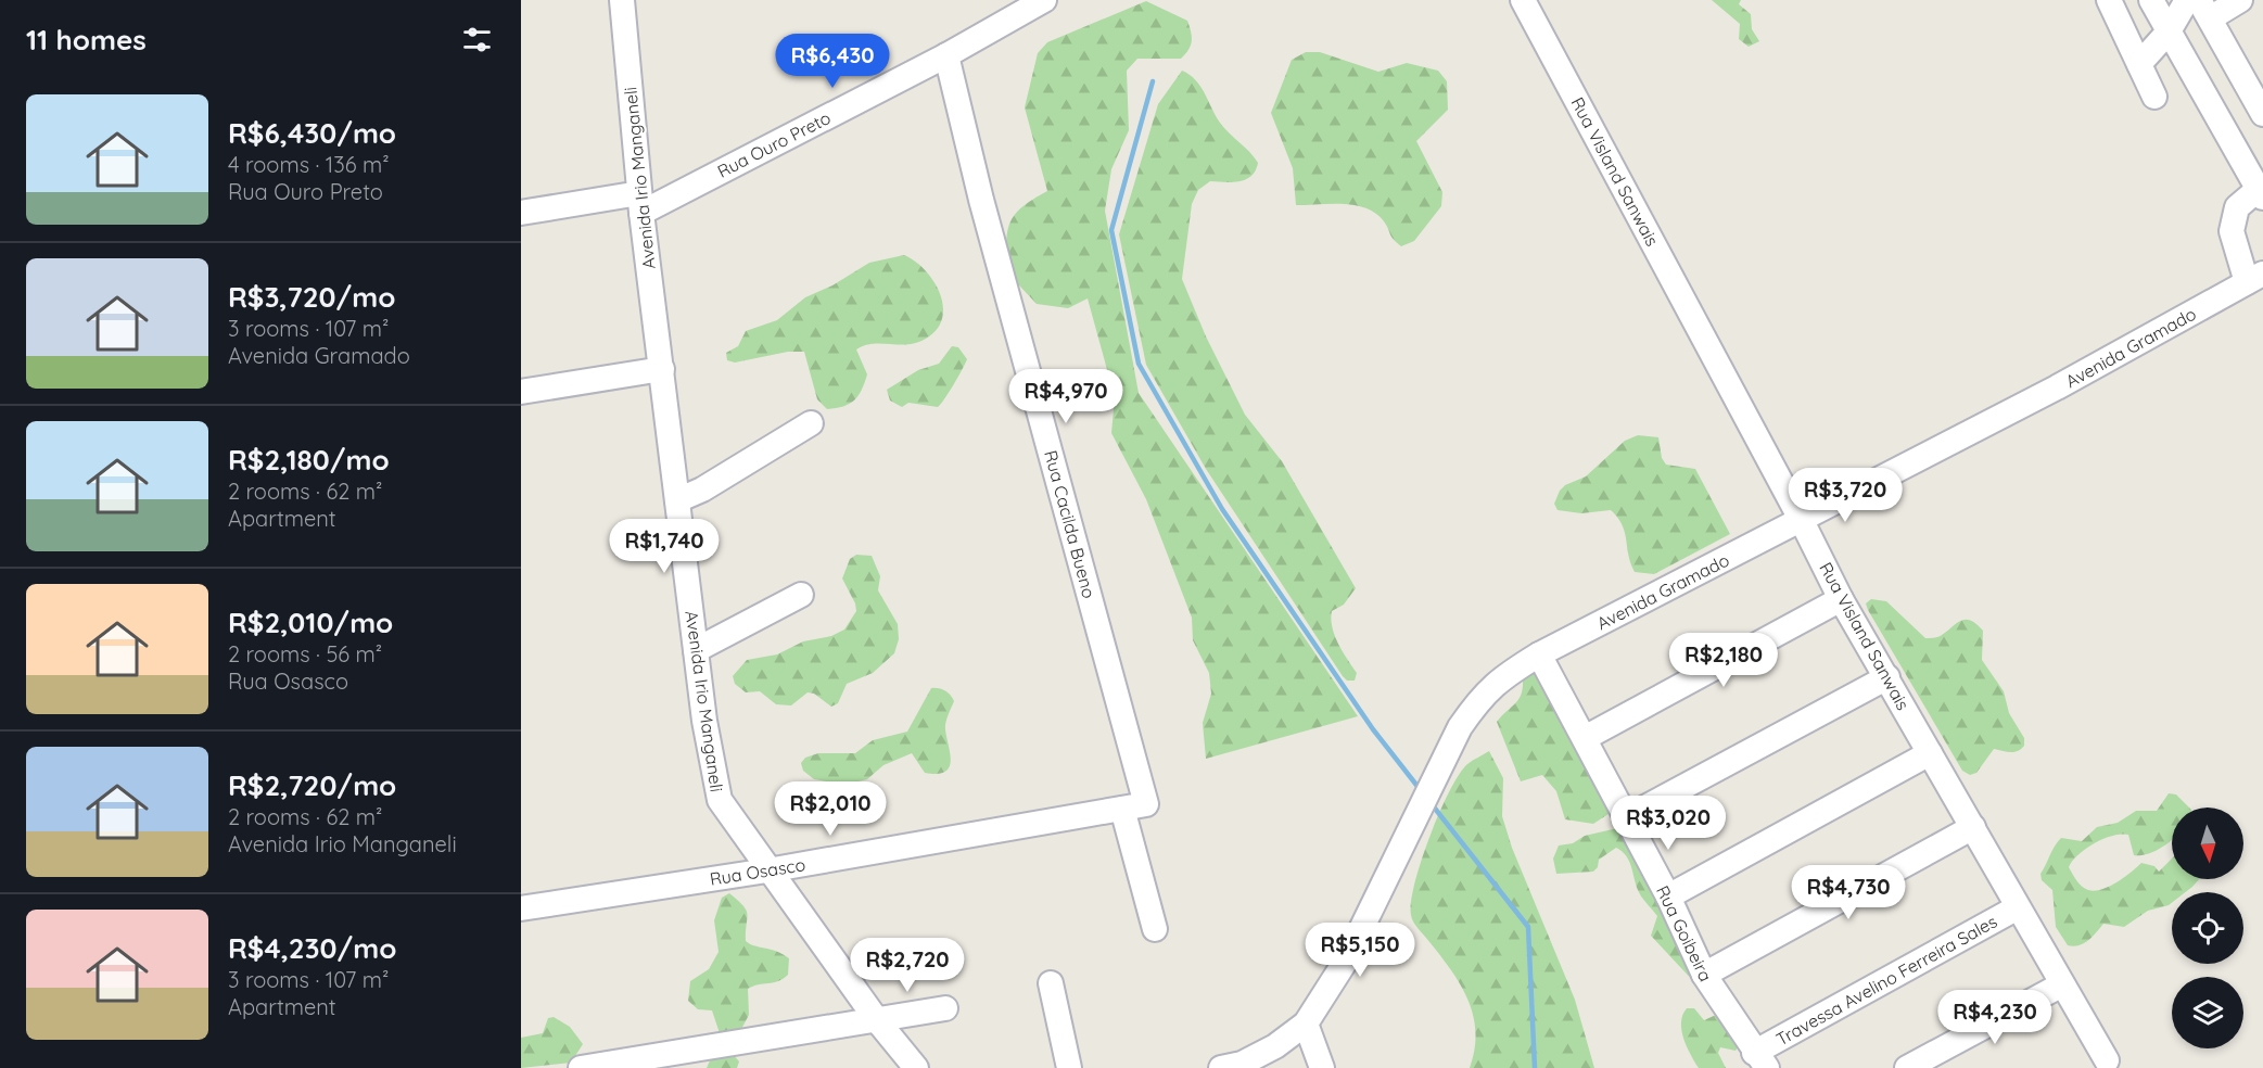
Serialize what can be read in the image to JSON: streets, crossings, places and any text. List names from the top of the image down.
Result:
{
  "streets": {
    "street": [
      "Rua Ouro Preto",
      "Rua Visland Sanwais",
      "Avenida Irio Manganeli",
      "Avenida Gramado",
      "Rua Cacilda Bueno",
      "Rua Osasco",
      "Rua Goibeira",
      "Travessa Avelino Ferreira Sales"
    ]
  },
  "crossings": [
    ["Rua Ouro Preto", "Avenida Irio Manganeli"],
    ["Rua Ouro Preto", "Rua Cacilda Bueno"],
    ["Rua Visland Sanwais", "Avenida Gramado"],
    ["Rua Visland Sanwais", "Travessa Avelino Ferreira Sales"],
    ["Avenida Irio Manganeli", "Rua Osasco"],
    ["Avenida Gramado", "Rua Goibeira"],
    ["Rua Cacilda Bueno", "Rua Osasco"],
    ["Rua Goibeira", "Travessa Avelino Ferreira Sales"]
  ],
  "north": "bottom",
  "page": {
    "heading": "11 homes",
    "price": [
      "R$6,430",
      "R$4,970",
      "R$3,720",
      "R$1,740",
      "R$2,180",
      "R$2,010",
      "R$3,020",
      "R$4,730",
      "R$5,150",
      "R$2,720",
      "R$4,230"
    ],
    "list": [
      {
        "name": "R$6,430/mo",
        "note": "4 rooms · 136 m² · Rua Ouro Preto"
      },
      {
        "name": "R$3,720/mo",
        "note": "3 rooms · 107 m² · Avenida Gramado"
      },
      {
        "name": "R$2,180/mo",
        "note": "2 rooms · 62 m² · Apartment"
      },
      {
        "name": "R$2,010/mo",
        "note": "2 rooms · 56 m² · Rua Osasco"
      },
      {
        "name": "R$2,720/mo",
        "note": "2 rooms · 62 m² · Avenida Irio Manganeli"
      },
      {
        "name": "R$4,230/mo",
        "note": "3 rooms · 107 m² · Apartment"
      }
    ]
  }
}
